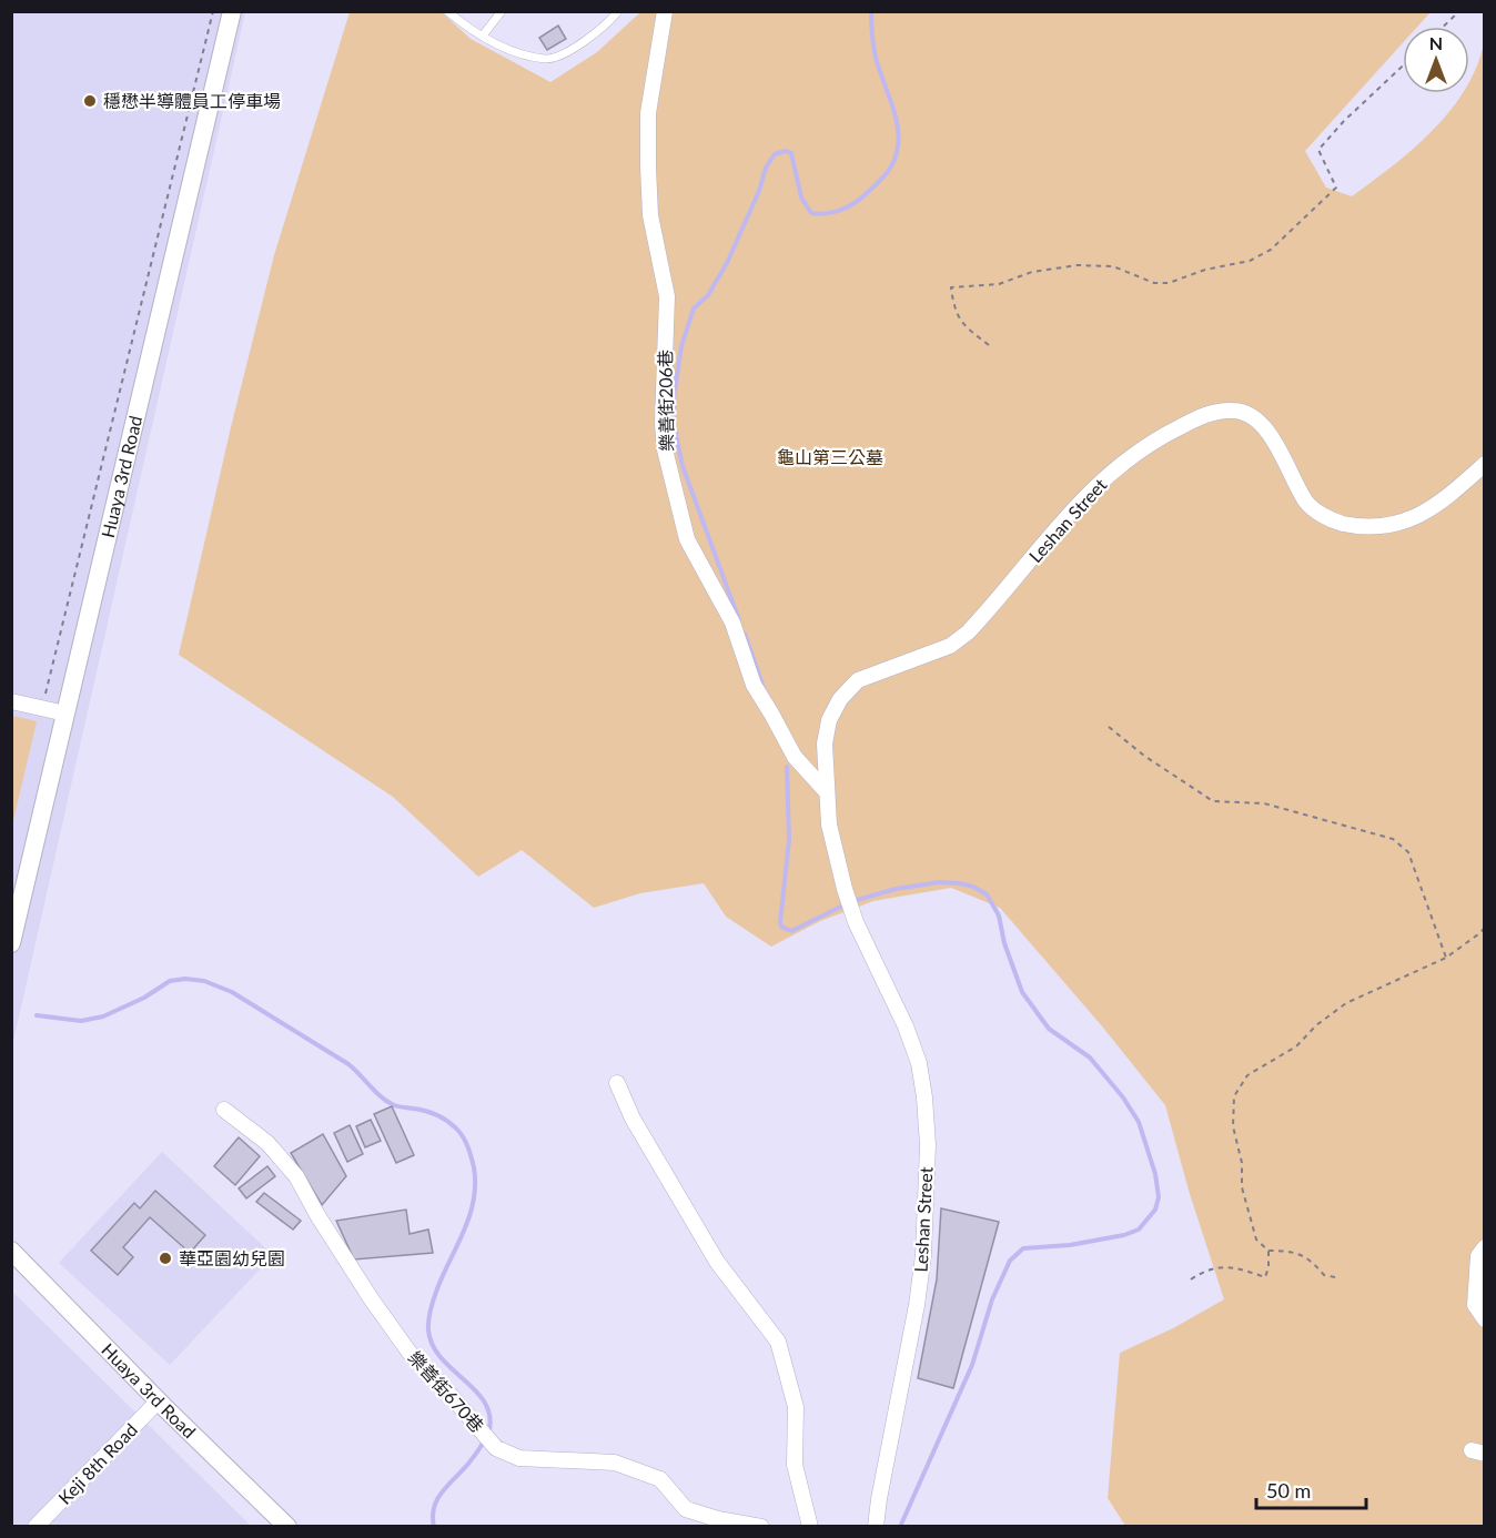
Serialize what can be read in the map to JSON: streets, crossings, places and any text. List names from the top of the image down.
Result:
{
  "streets": {
    "street": [
      "樂善街206巷",
      "Huaya 3rd Road",
      "Leshan Street",
      "樂善街670巷",
      "Keji 8th Road"
    ]
  },
  "crossings": [
    ["樂善街206巷", "Leshan Street"],
    ["Huaya 3rd Road", "Keji 8th Road"]
  ],
  "parks": ["龜山第三公墓"],
  "places": ["穩懋半導體員工停車場", "華亞園幼兒園"],
  "scale_bar": "50 m",
  "north": "top"
}
